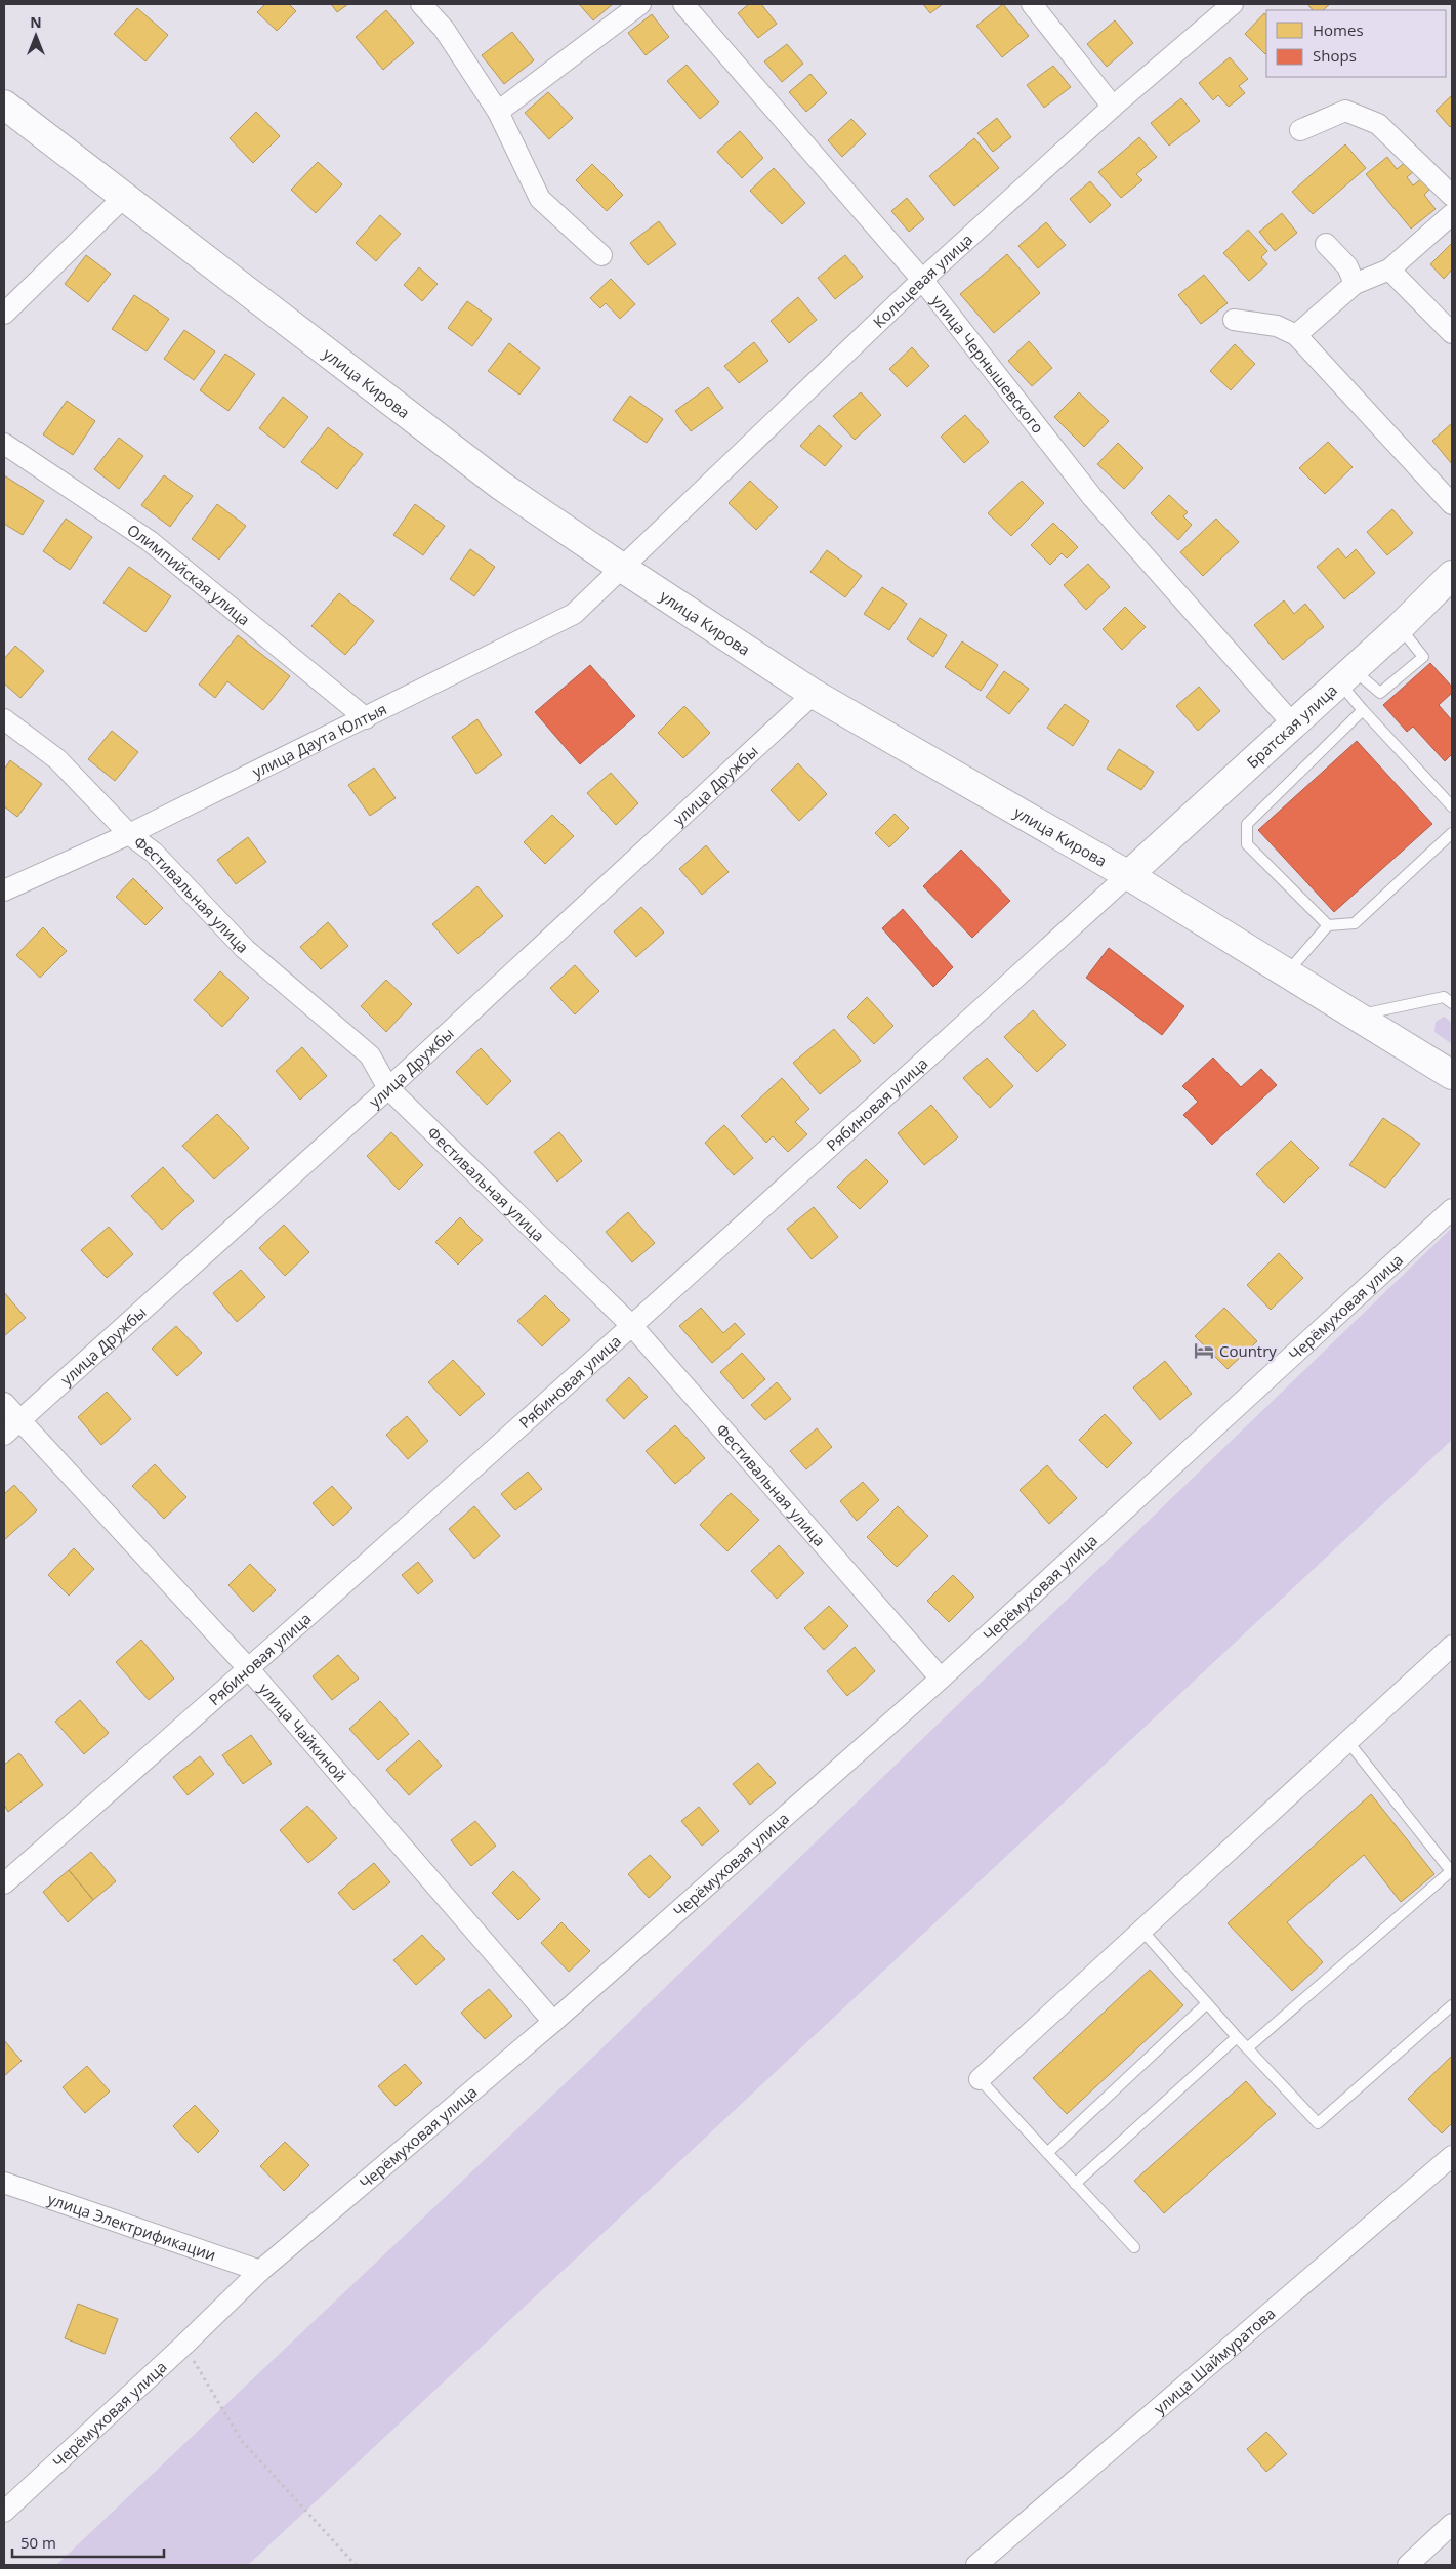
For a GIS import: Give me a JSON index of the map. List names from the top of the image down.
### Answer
{
  "streets": {
    "main road": ["улица Кирова", "Братская улица"],
    "street": [
      "Кольцевая улица",
      "улица Чернышевского",
      "Олимпийская улица",
      "улица Даута Юлтыя",
      "улица Дружбы",
      "Фестивальная улица",
      "Рябиновая улица",
      "Черёмуховая улица",
      "улица Чайкиной",
      "улица Электрификации",
      "улица Шаймуратова"
    ]
  },
  "crossings": [
    ["Кольцевая улица", "улица Чернышевского"],
    ["Кольцевая улица", "улица Кирова"],
    ["Кольцевая улица", "улица Даута Юлтыя"],
    ["улица Чернышевского", "Братская улица"],
    ["улица Кирова", "Братская улица"],
    ["улица Кирова", "улица Даута Юлтыя"],
    ["улица Кирова", "улица Дружбы"],
    ["улица Кирова", "Рябиновая улица"],
    ["Олимпийская улица", "улица Даута Юлтыя"],
    ["Братская улица", "Рябиновая улица"],
    ["улица Даута Юлтыя", "Фестивальная улица"],
    ["улица Дружбы", "Фестивальная улица"],
    ["улица Дружбы", "улица Чайкиной"],
    ["Фестивальная улица", "Рябиновая улица"],
    ["Фестивальная улица", "Черёмуховая улица"],
    ["Рябиновая улица", "улица Чайкиной"],
    ["Черёмуховая улица", "улица Чайкиной"],
    ["Черёмуховая улица", "улица Электрификации"]
  ],
  "places": {
    "hotel": ["Country"]
  },
  "legend": ["Homes", "Shops"],
  "scale_bar": "50 m",
  "north": "top"
}
